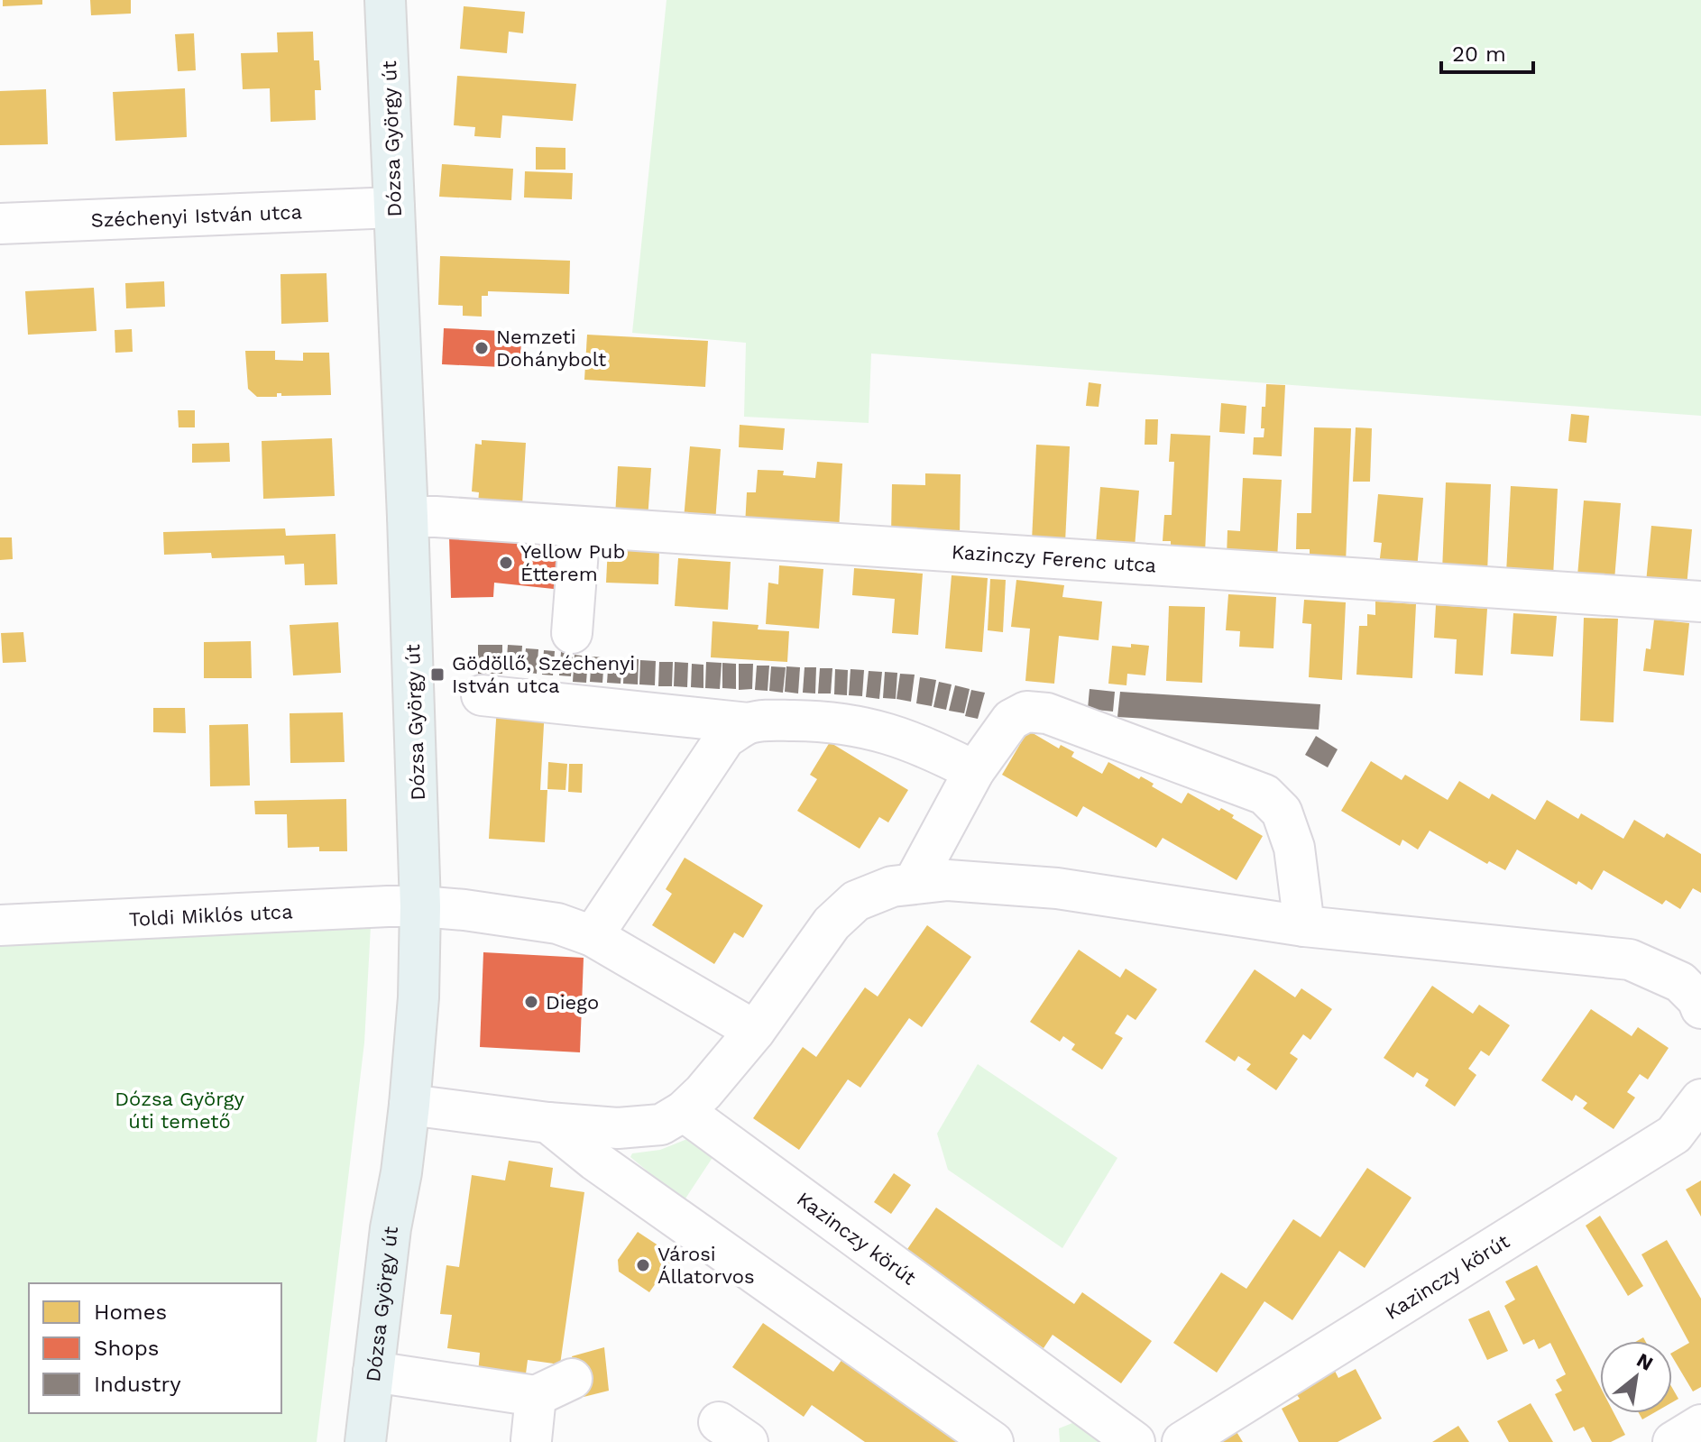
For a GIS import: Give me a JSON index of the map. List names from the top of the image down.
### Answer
{
  "streets": {
    "main road": ["Dózsa György út"],
    "street": [
      "Széchenyi István utca",
      "Kazinczy Ferenc utca",
      "Toldi Miklós utca",
      "Kazinczy körút"
    ]
  },
  "crossings": [
    ["Dózsa György út", "Széchenyi István utca"],
    ["Dózsa György út", "Kazinczy Ferenc utca"],
    ["Dózsa György út", "Toldi Miklós utca"]
  ],
  "parks": ["Dózsa György úti temető"],
  "places": {
    "other": [
      "Nemzeti Dohánybolt",
      "Yellow Pub Étterem",
      "Diego",
      "Városi Állatorvos"
    ],
    "transit": ["Gödöllő, Széchenyi István utca"]
  },
  "legend": ["Homes", "Shops", "Industry"],
  "scale_bar": "20 m",
  "north": "top right"
}
